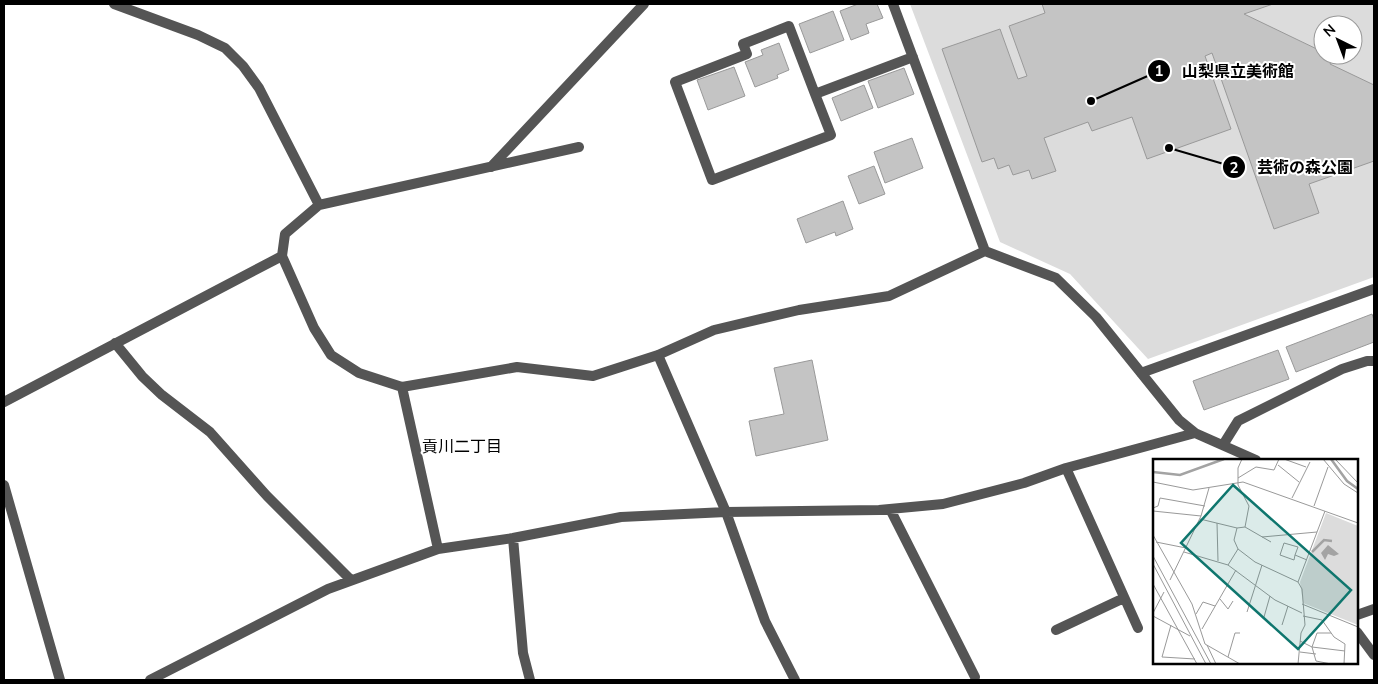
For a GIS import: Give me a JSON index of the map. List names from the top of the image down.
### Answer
{
  "districts": ["貢川二丁目"],
  "places": ["山梨県立美術館", "芸術の森公園"],
  "north": "top left"
}
